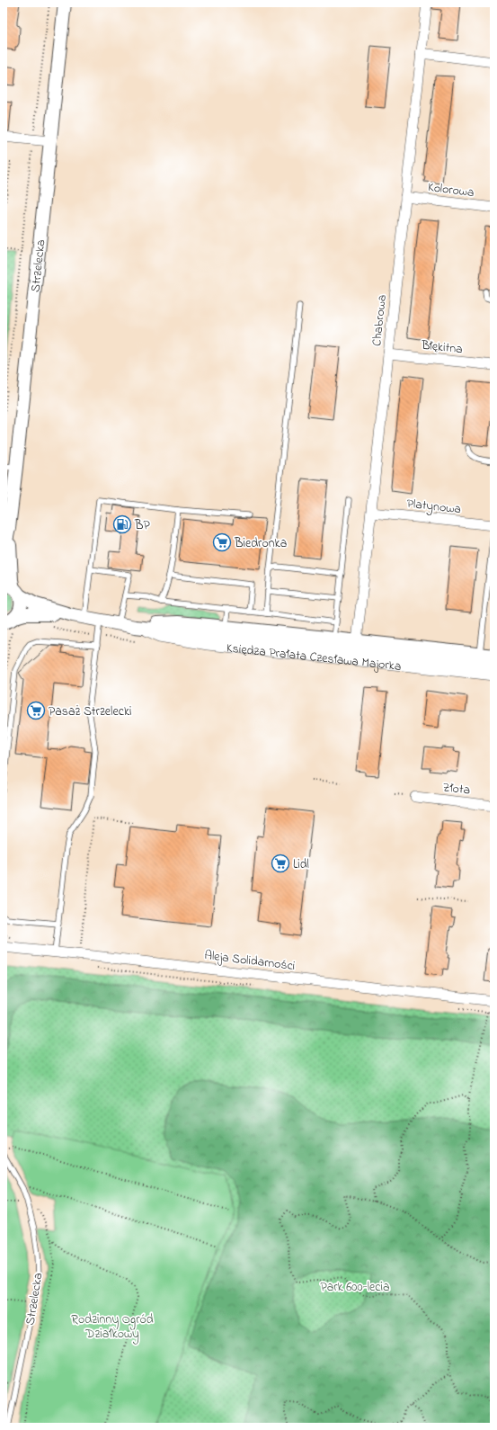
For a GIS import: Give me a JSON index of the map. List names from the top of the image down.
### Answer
{
  "streets": {
    "street": [
      "Kolorowa",
      "Strzelecka",
      "Chabrowa",
      "Błękitna",
      "Platynowa",
      "Księdza Prałata Czesława Majorka",
      "Złota",
      "Aleja Solidarności"
    ]
  },
  "crossings": [
    ["Kolorowa", "Chabrowa"],
    ["Strzelecka", "Księdza Prałata Czesława Majorka"],
    ["Chabrowa", "Błękitna"],
    ["Chabrowa", "Platynowa"],
    ["Chabrowa", "Księdza Prałata Czesława Majorka"]
  ],
  "parks": ["Park 600-lecia", "Rodzinny Ogród Działkowy"],
  "places": {
    "fuel station": ["BP"],
    "supermarket": ["Biedronka", "Pasaż Strzelecki", "Lidl"]
  }
}
